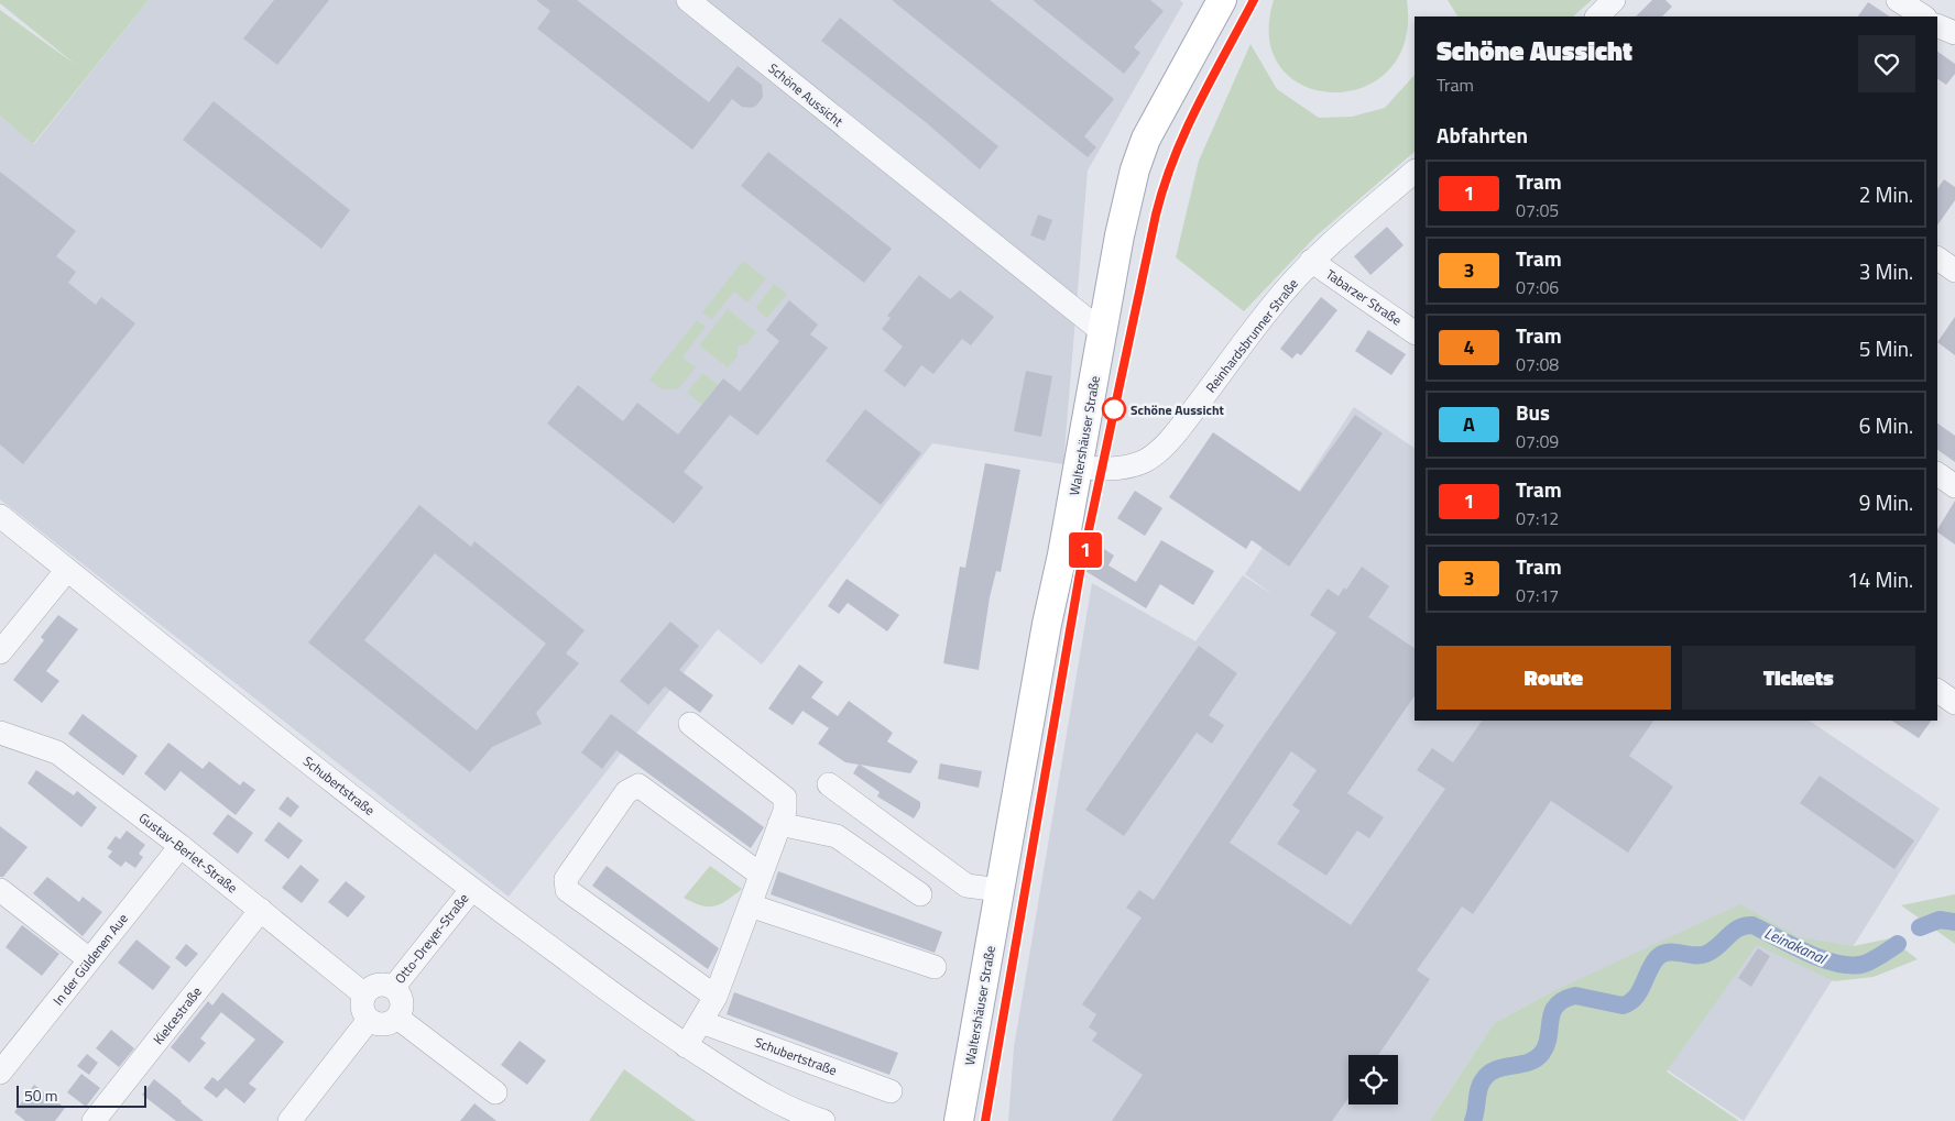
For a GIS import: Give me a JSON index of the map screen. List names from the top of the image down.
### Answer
{
  "streets": {
    "main road": ["Waltershäuser Straße"],
    "street": [
      "Schöne Aussicht",
      "Tabarzer Straße",
      "Reinhardsbrunner Straße",
      "Schubertstraße",
      "Gustav-Berlet-Straße",
      "Otto-Dreyer-Straße",
      "In der Güldenen Aue",
      "Kielcestraße"
    ]
  },
  "crossings": [
    ["Schöne Aussicht", "Waltershäuser Straße"],
    ["Tabarzer Straße", "Reinhardsbrunner Straße"],
    ["Reinhardsbrunner Straße", "Waltershäuser Straße"],
    ["Schubertstraße", "Otto-Dreyer-Straße"],
    ["Gustav-Berlet-Straße", "Otto-Dreyer-Straße"],
    ["Gustav-Berlet-Straße", "In der Güldenen Aue"],
    ["Gustav-Berlet-Straße", "Kielcestraße"]
  ],
  "water": ["Leinakanal"],
  "places": ["Schöne Aussicht"],
  "lines": ["tram line 1"],
  "scale_bar": "50 m",
  "page": {
    "on_map": "1",
    "heading": [
      ["Schöne Aussicht", "Tram"],
      "Abfahrten"
    ],
    "list": [
      {
        "mark": "1",
        "name": "Tram",
        "note": "07:05",
        "value": "2 Min."
      },
      {
        "mark": "3",
        "name": "Tram",
        "note": "07:06",
        "value": "3 Min."
      },
      {
        "mark": "4",
        "name": "Tram",
        "note": "07:08",
        "value": "5 Min."
      },
      {
        "mark": "A",
        "name": "Bus",
        "note": "07:09",
        "value": "6 Min."
      },
      {
        "mark": "1",
        "name": "Tram",
        "note": "07:12",
        "value": "9 Min."
      },
      {
        "mark": "3",
        "name": "Tram",
        "note": "07:17",
        "value": "14 Min."
      }
    ],
    "buttons": ["Route", "Tickets"],
    "scale": "50 m"
  }
}
